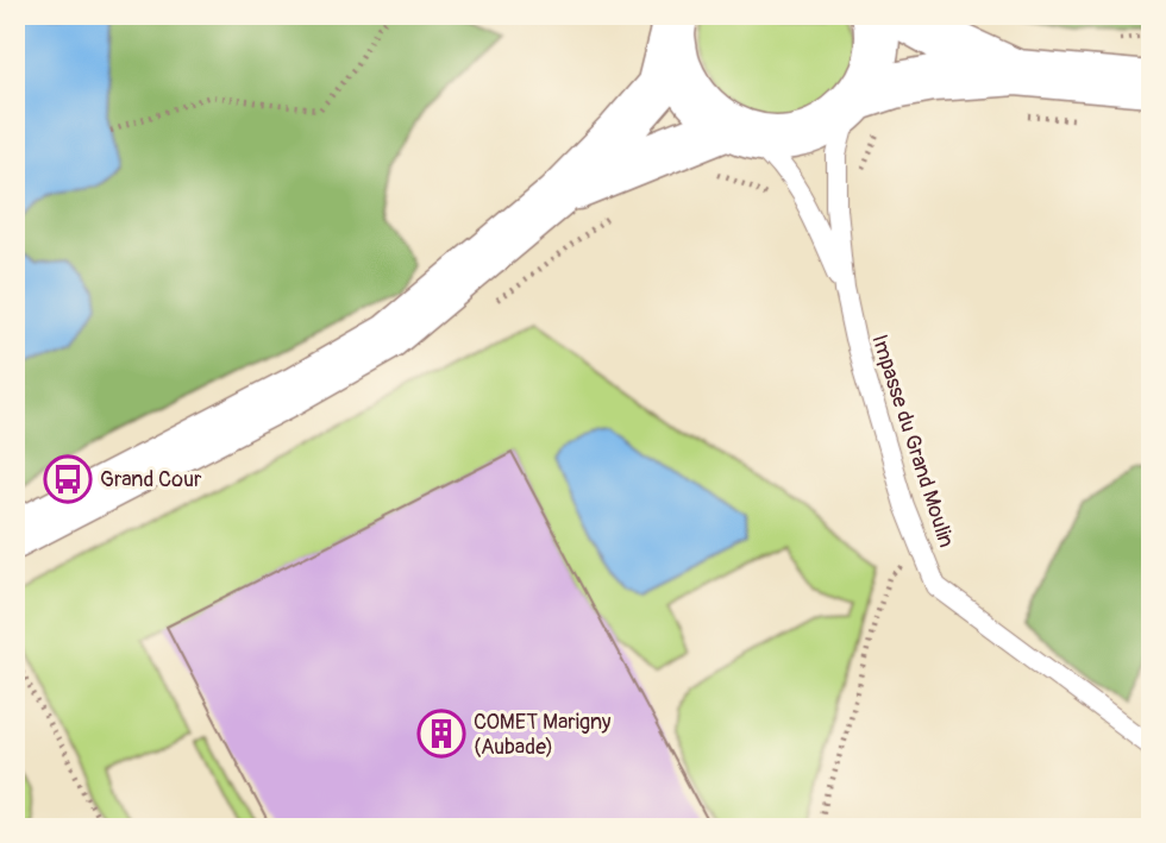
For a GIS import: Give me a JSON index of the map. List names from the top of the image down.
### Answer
{
  "streets": {
    "lane": ["Impasse du Grand Moulin"]
  },
  "places": {
    "bus stop": ["Grand Cour"],
    "building": ["COMET Marigny (Aubade)"]
  }
}
